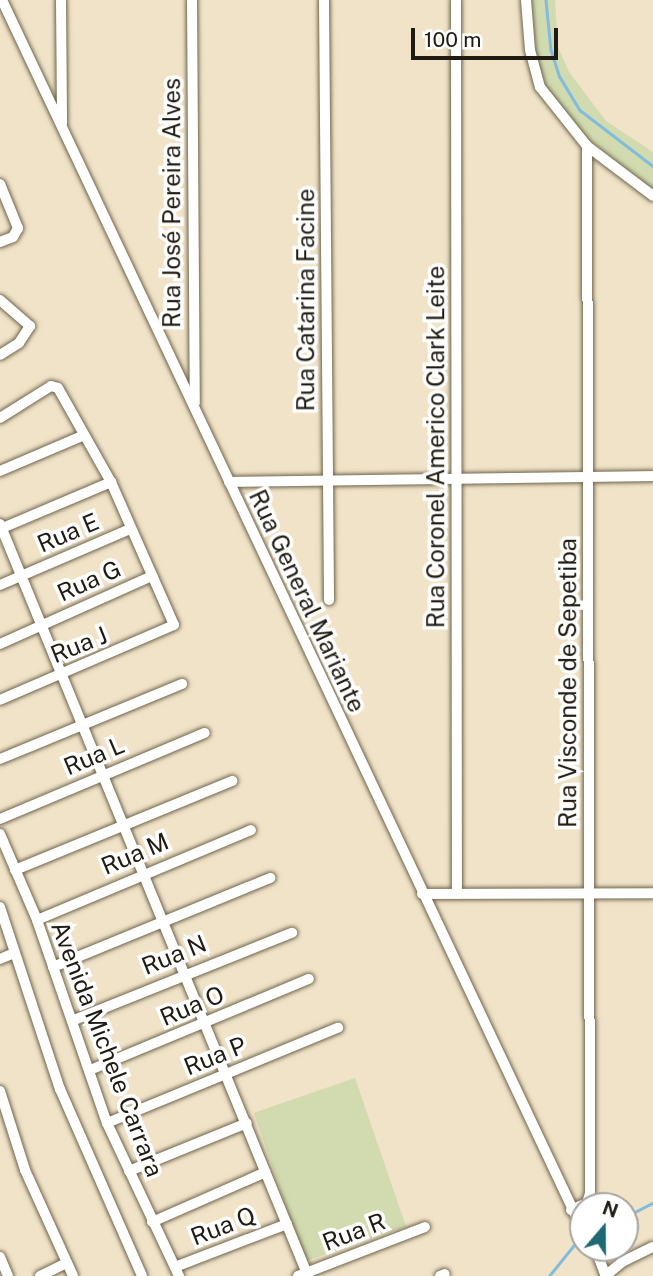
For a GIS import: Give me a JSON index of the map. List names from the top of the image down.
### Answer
{
  "streets": {
    "street": [
      "Rua José Pereira Alves",
      "Rua Catarina Facine",
      "Rua Coronel Americo Clark Leite",
      "Rua E",
      "Rua G",
      "Rua General Mariante",
      "Rua J",
      "Rua Visconde de Sepetiba",
      "Rua L",
      "Rua M",
      "Rua N",
      "Rua O",
      "Avenida Michele Carrara",
      "Rua P",
      "Rua Q",
      "Rua R"
    ]
  },
  "crossings": [
    ["Rua José Pereira Alves", "Rua General Mariante"],
    ["Rua G", "Rua J"],
    ["Rua M", "Avenida Michele Carrara"],
    ["Rua N", "Avenida Michele Carrara"],
    ["Rua O", "Avenida Michele Carrara"],
    ["Avenida Michele Carrara", "Rua P"],
    ["Avenida Michele Carrara", "Rua Q"]
  ],
  "scale_bar": "100 m",
  "north": "top"
}
